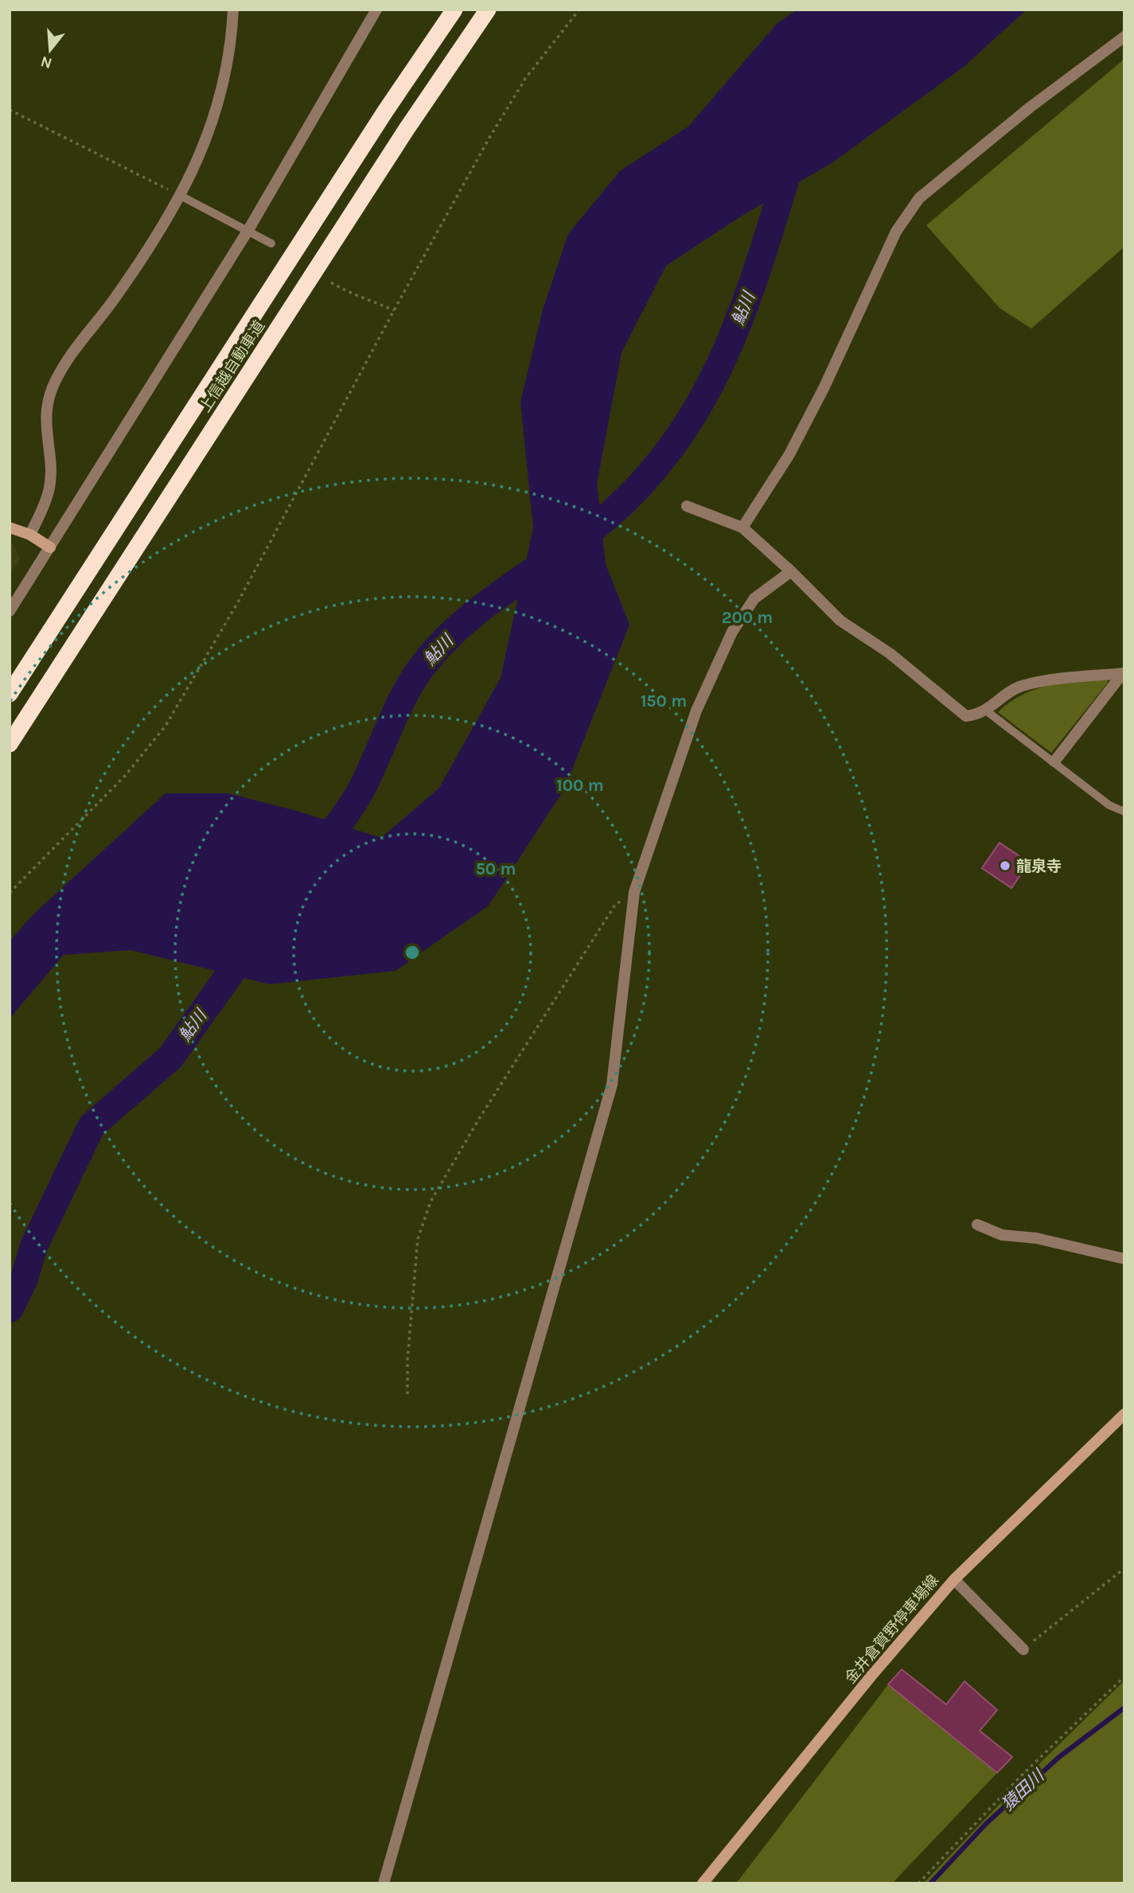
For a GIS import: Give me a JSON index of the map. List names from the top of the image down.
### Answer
{
  "streets": {
    "highway": ["上信越自動車道"],
    "main road": ["金井倉賀野停車場線"]
  },
  "water": ["鮎川", "猿田川"],
  "places": ["龍泉寺"],
  "north": "bottom",
  "rings": [
    "200 m",
    "150 m",
    "100 m",
    "50 m"
  ]
}
